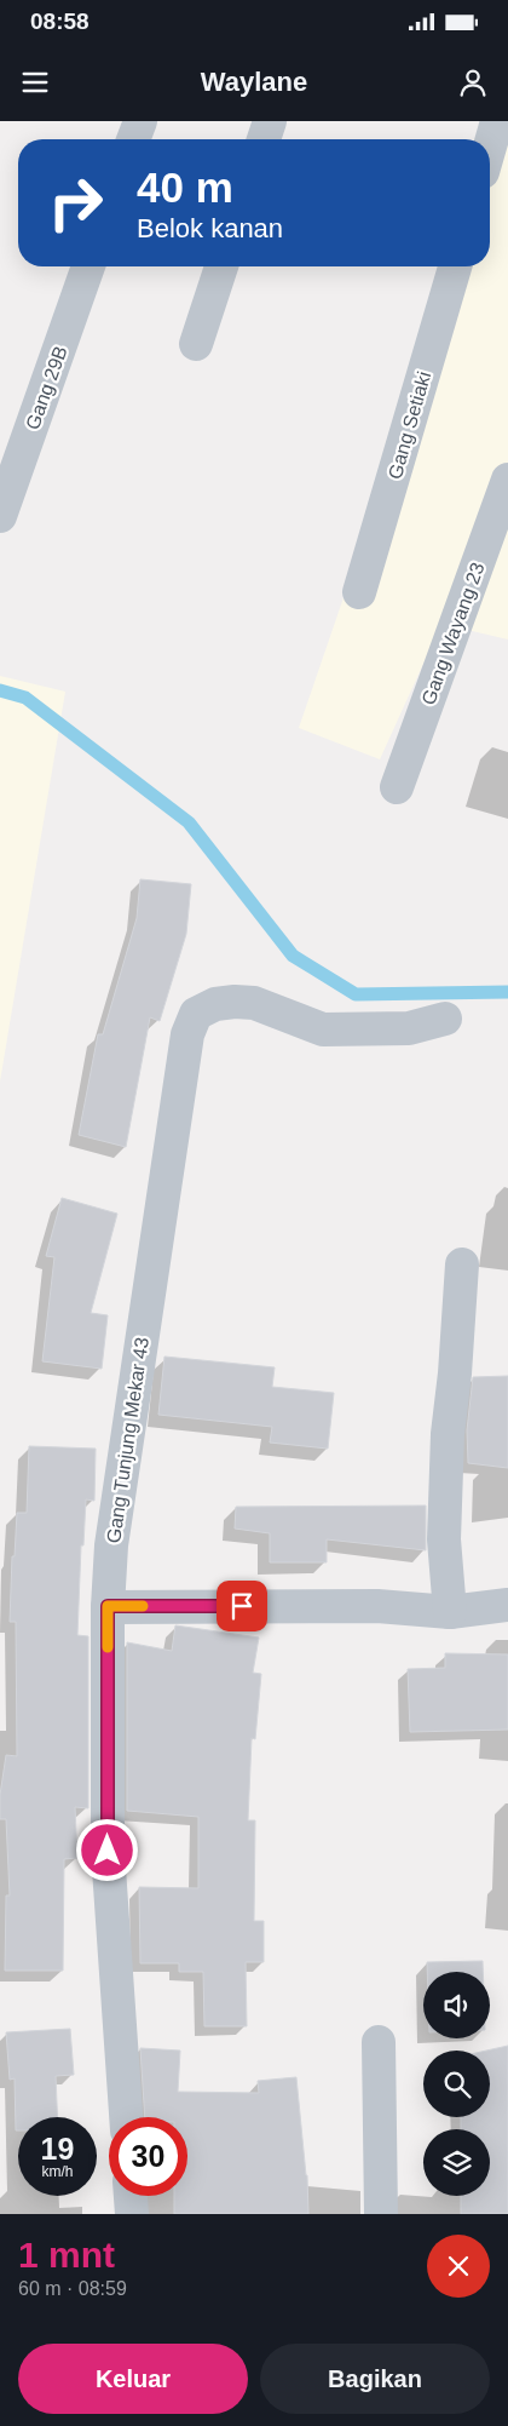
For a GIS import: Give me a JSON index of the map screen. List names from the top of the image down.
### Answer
{
  "streets": {
    "street": [
      "Gang 29B",
      "Gang Setiaki",
      "Gang Wayang 23",
      "Gang Tunjung Mekar 43"
    ]
  },
  "page": {
    "status": "08:58",
    "header": "Waylane",
    "turn": ["40 m", "Belok kanan"],
    "speed": "19 km/h",
    "limit": "30",
    "heading": ["1 mnt", "60 m · 08:59"],
    "buttons": ["Keluar", "Bagikan"]
  }
}
